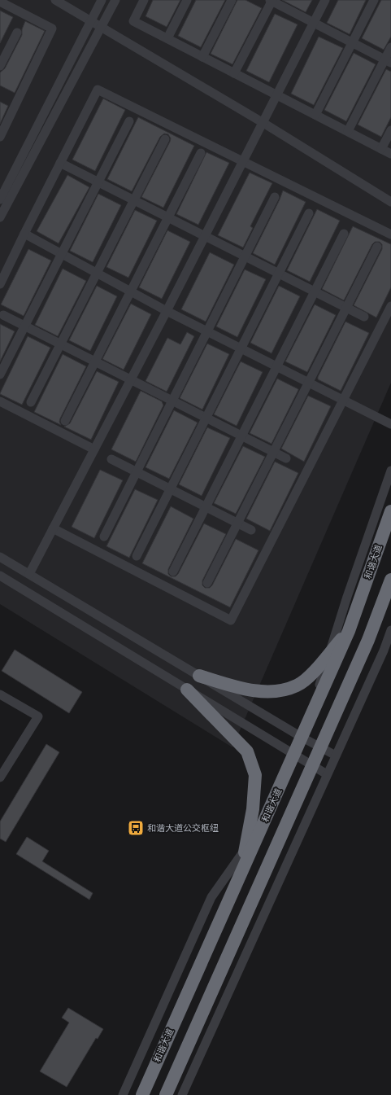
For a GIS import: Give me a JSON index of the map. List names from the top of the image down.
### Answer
{
  "streets": {
    "highway": ["和谐大道"]
  },
  "places": {
    "bus stop": ["和谐大道公交枢纽"]
  }
}
